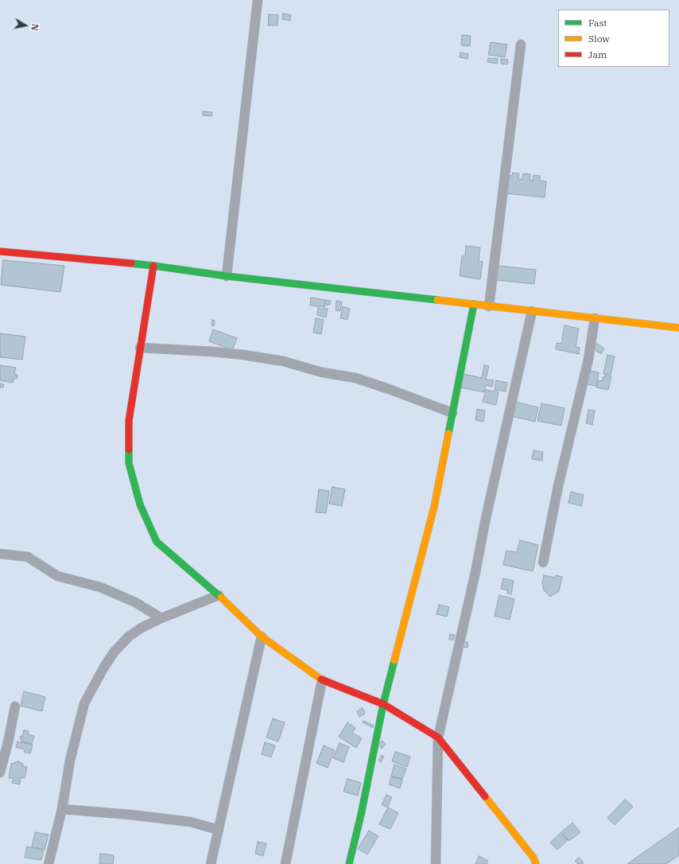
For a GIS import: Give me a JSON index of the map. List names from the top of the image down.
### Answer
{
  "legend": ["Fast", "Slow", "Jam"],
  "north": "right"
}
